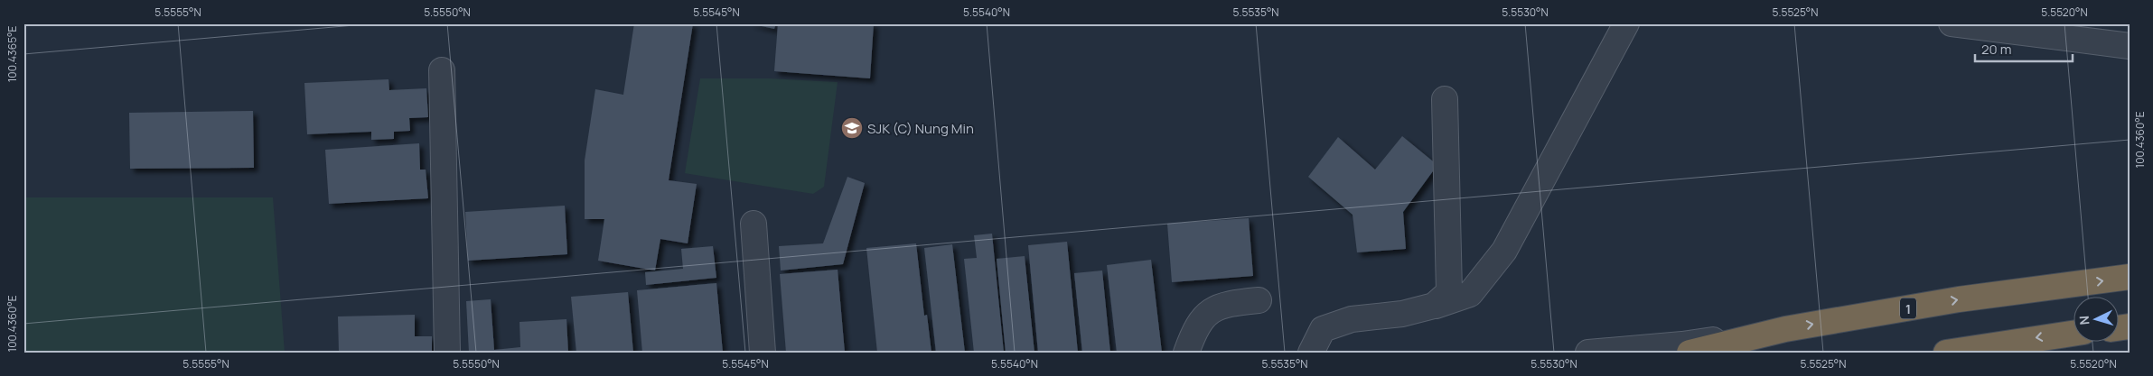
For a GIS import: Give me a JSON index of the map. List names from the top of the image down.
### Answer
{
  "streets": {
    "highway": ["1"]
  },
  "places": {
    "school or university": ["SJK (C) Nung Min"]
  },
  "scale_bar": "20 m",
  "north": "left",
  "coordinates": [
    "5.5555°N",
    "5.5550°N",
    "5.5545°N",
    "5.5540°N",
    "5.5535°N",
    "5.5530°N",
    "5.5525°N",
    "5.5520°N",
    "100.4365°E",
    "100.4360°E"
  ]
}
